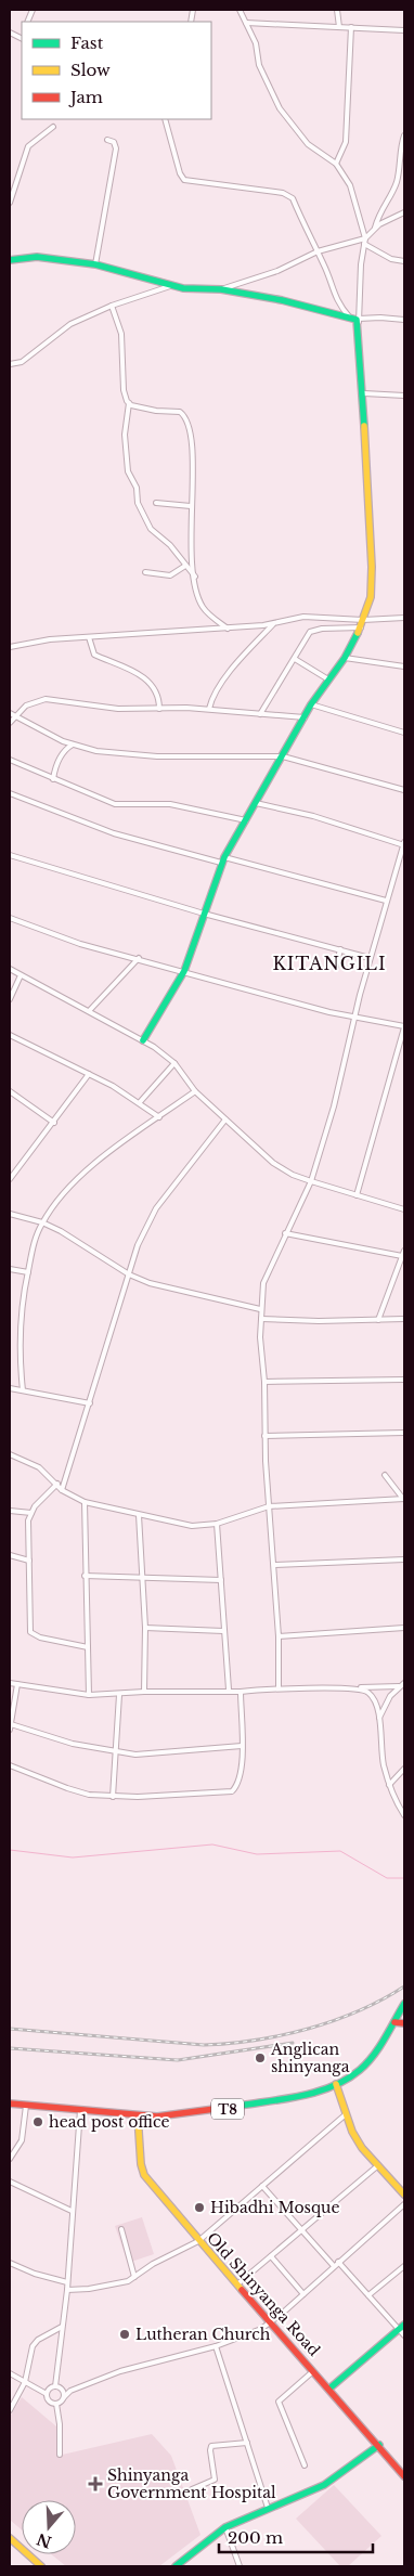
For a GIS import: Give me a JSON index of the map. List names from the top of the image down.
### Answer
{
  "streets": {
    "main road": ["T8", "Old Shinyanga Road"]
  },
  "crossings": [
    ["T8", "Old Shinyanga Road"]
  ],
  "districts": ["KITANGILI"],
  "places": {
    "other": [
      "Anglican shinyanga",
      "head post office",
      "Hibadhi Mosque",
      "Lutheran Church"
    ],
    "health": ["Shinyanga Government Hospital"]
  },
  "legend": ["Fast", "Slow", "Jam"],
  "scale_bar": "200 m",
  "north": "bottom"
}
